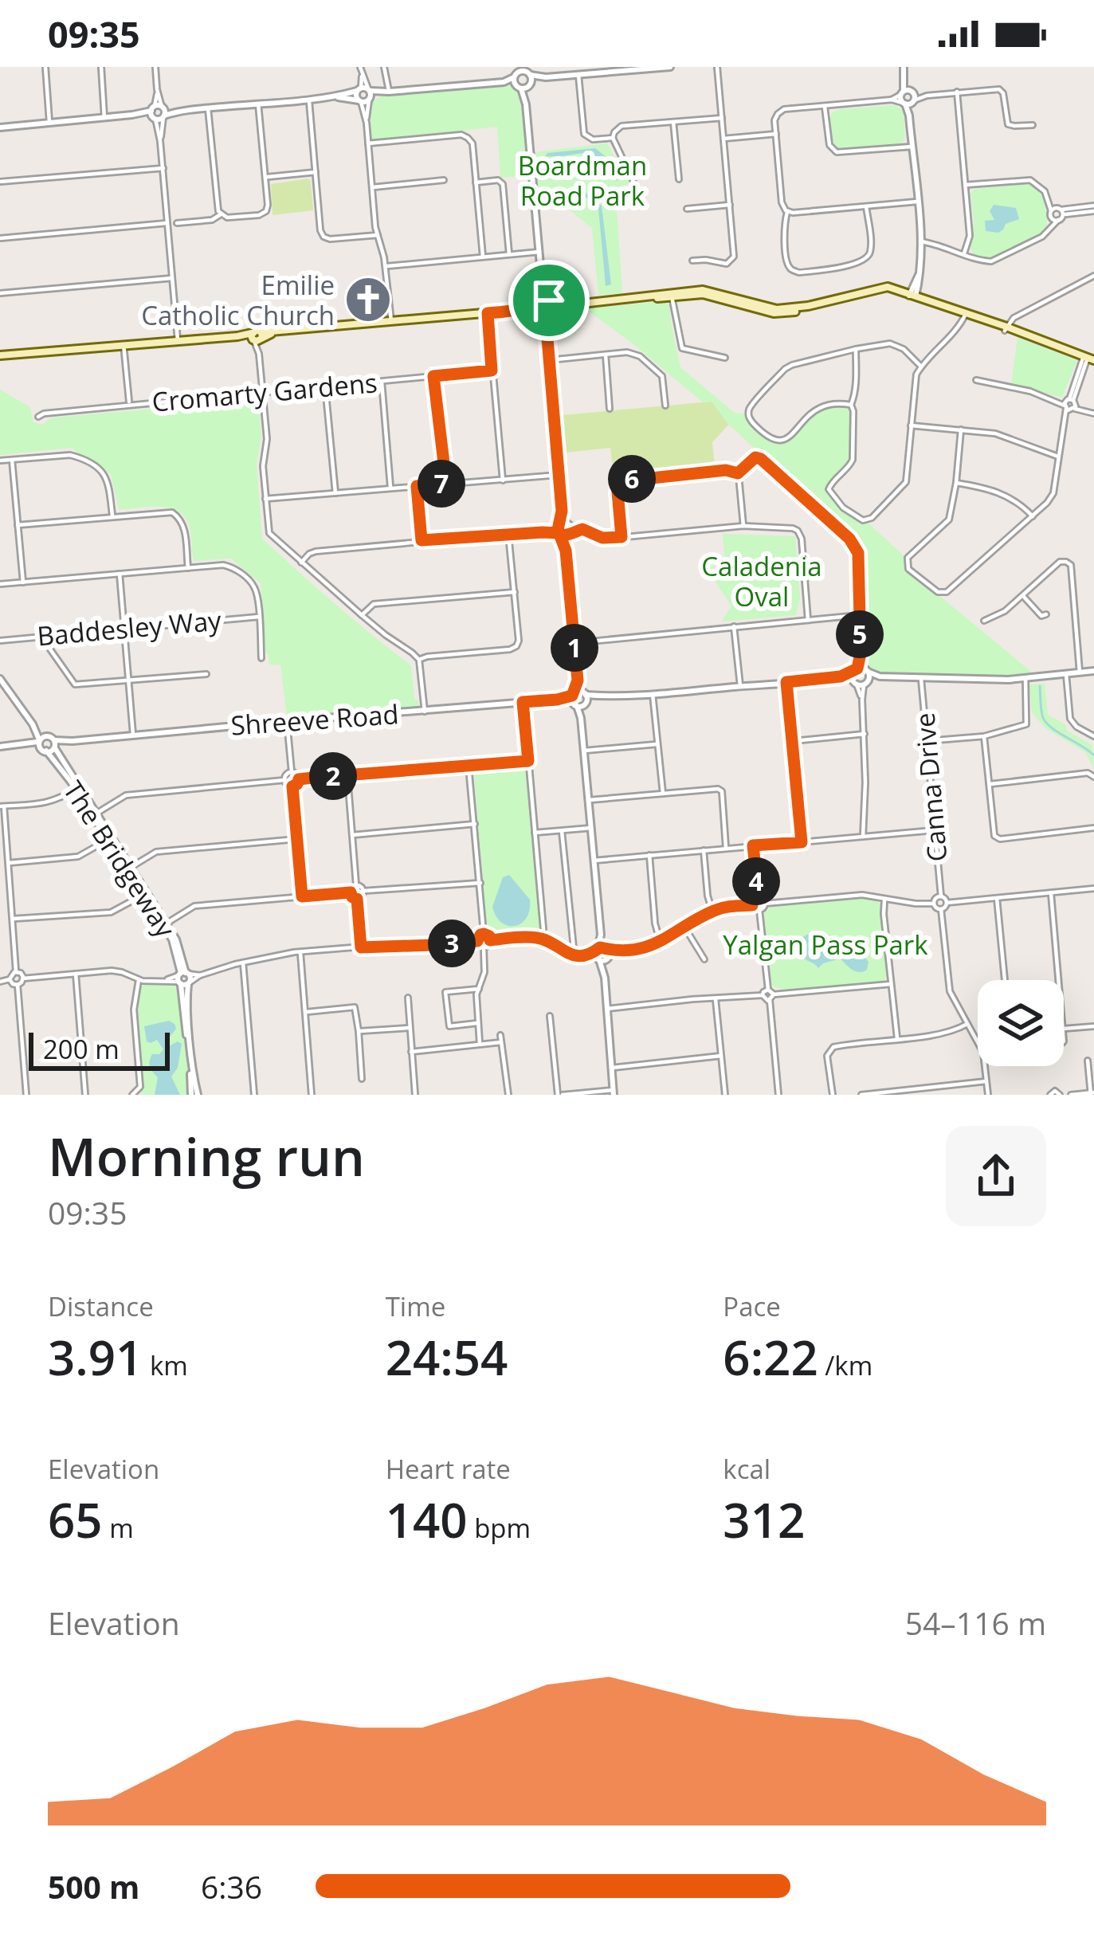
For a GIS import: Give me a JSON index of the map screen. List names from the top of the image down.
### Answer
{
  "streets": {
    "street": [
      "Cromarty Gardens",
      "Baddesley Way",
      "Shreeve Road",
      "Canna Drive",
      "The Bridgeway"
    ]
  },
  "crossings": [
    ["Shreeve Road", "The Bridgeway"]
  ],
  "parks": ["Boardman Road Park", "Caladenia Oval", "Yalgan Pass Park"],
  "places": {
    "church": ["Emilie Catholic Church"]
  },
  "scale_bar": "200 m",
  "page": {
    "status": "09:35",
    "pins": [
      "6",
      "7",
      "5",
      "1",
      "2",
      "4",
      "3"
    ],
    "scale": "200 m",
    "heading": ["Morning run", "09:35"],
    "stats": [
      ["Distance", "3.91 km"],
      ["Time", "24:54"],
      ["Pace", "6:22 /km"],
      ["Elevation", "65 m"],
      ["Heart rate", "140 bpm"],
      ["kcal", "312"]
    ],
    "chart": ["Elevation", "54–116 m"],
    "list": [
      {
        "name": "500 m",
        "note": "6:36"
      }
    ]
  }
}
